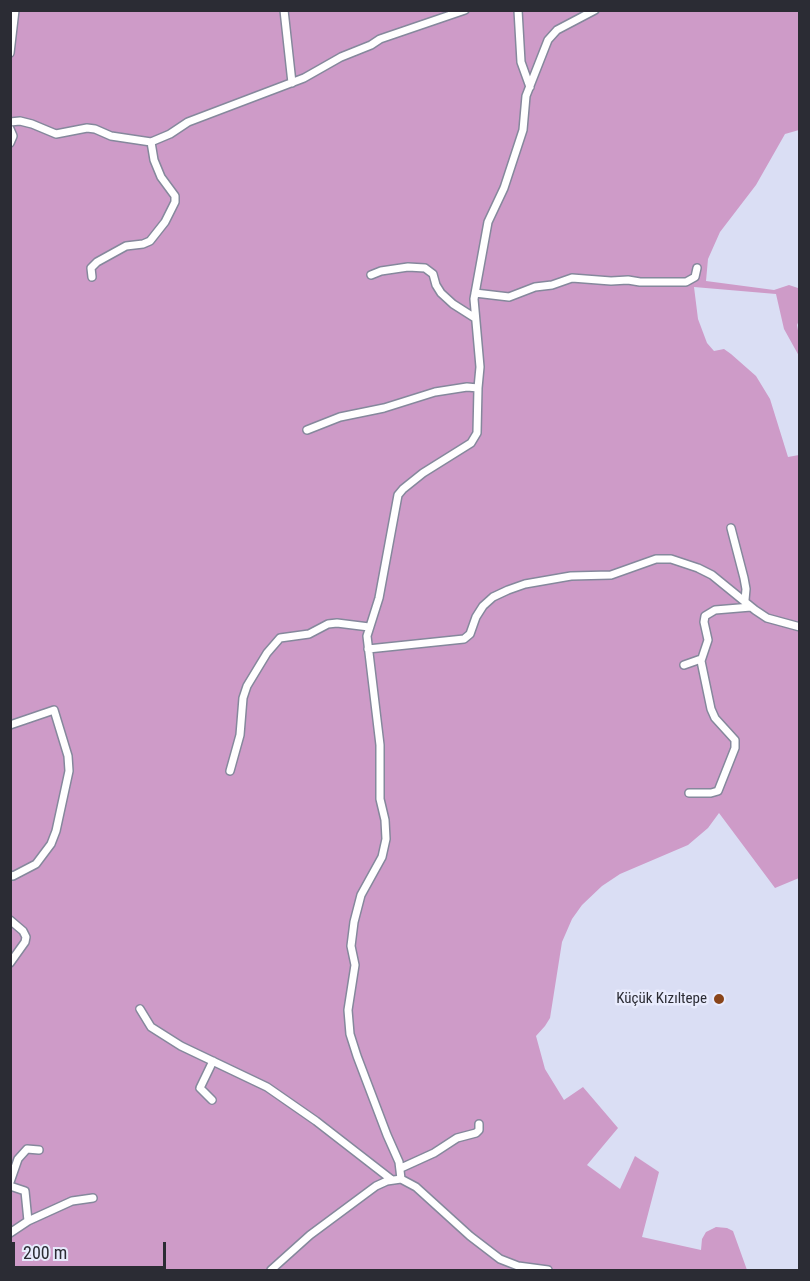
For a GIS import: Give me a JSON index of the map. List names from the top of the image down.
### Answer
{
  "places": ["Küçük Kızıltepe"],
  "scale_bar": "200 m"
}
